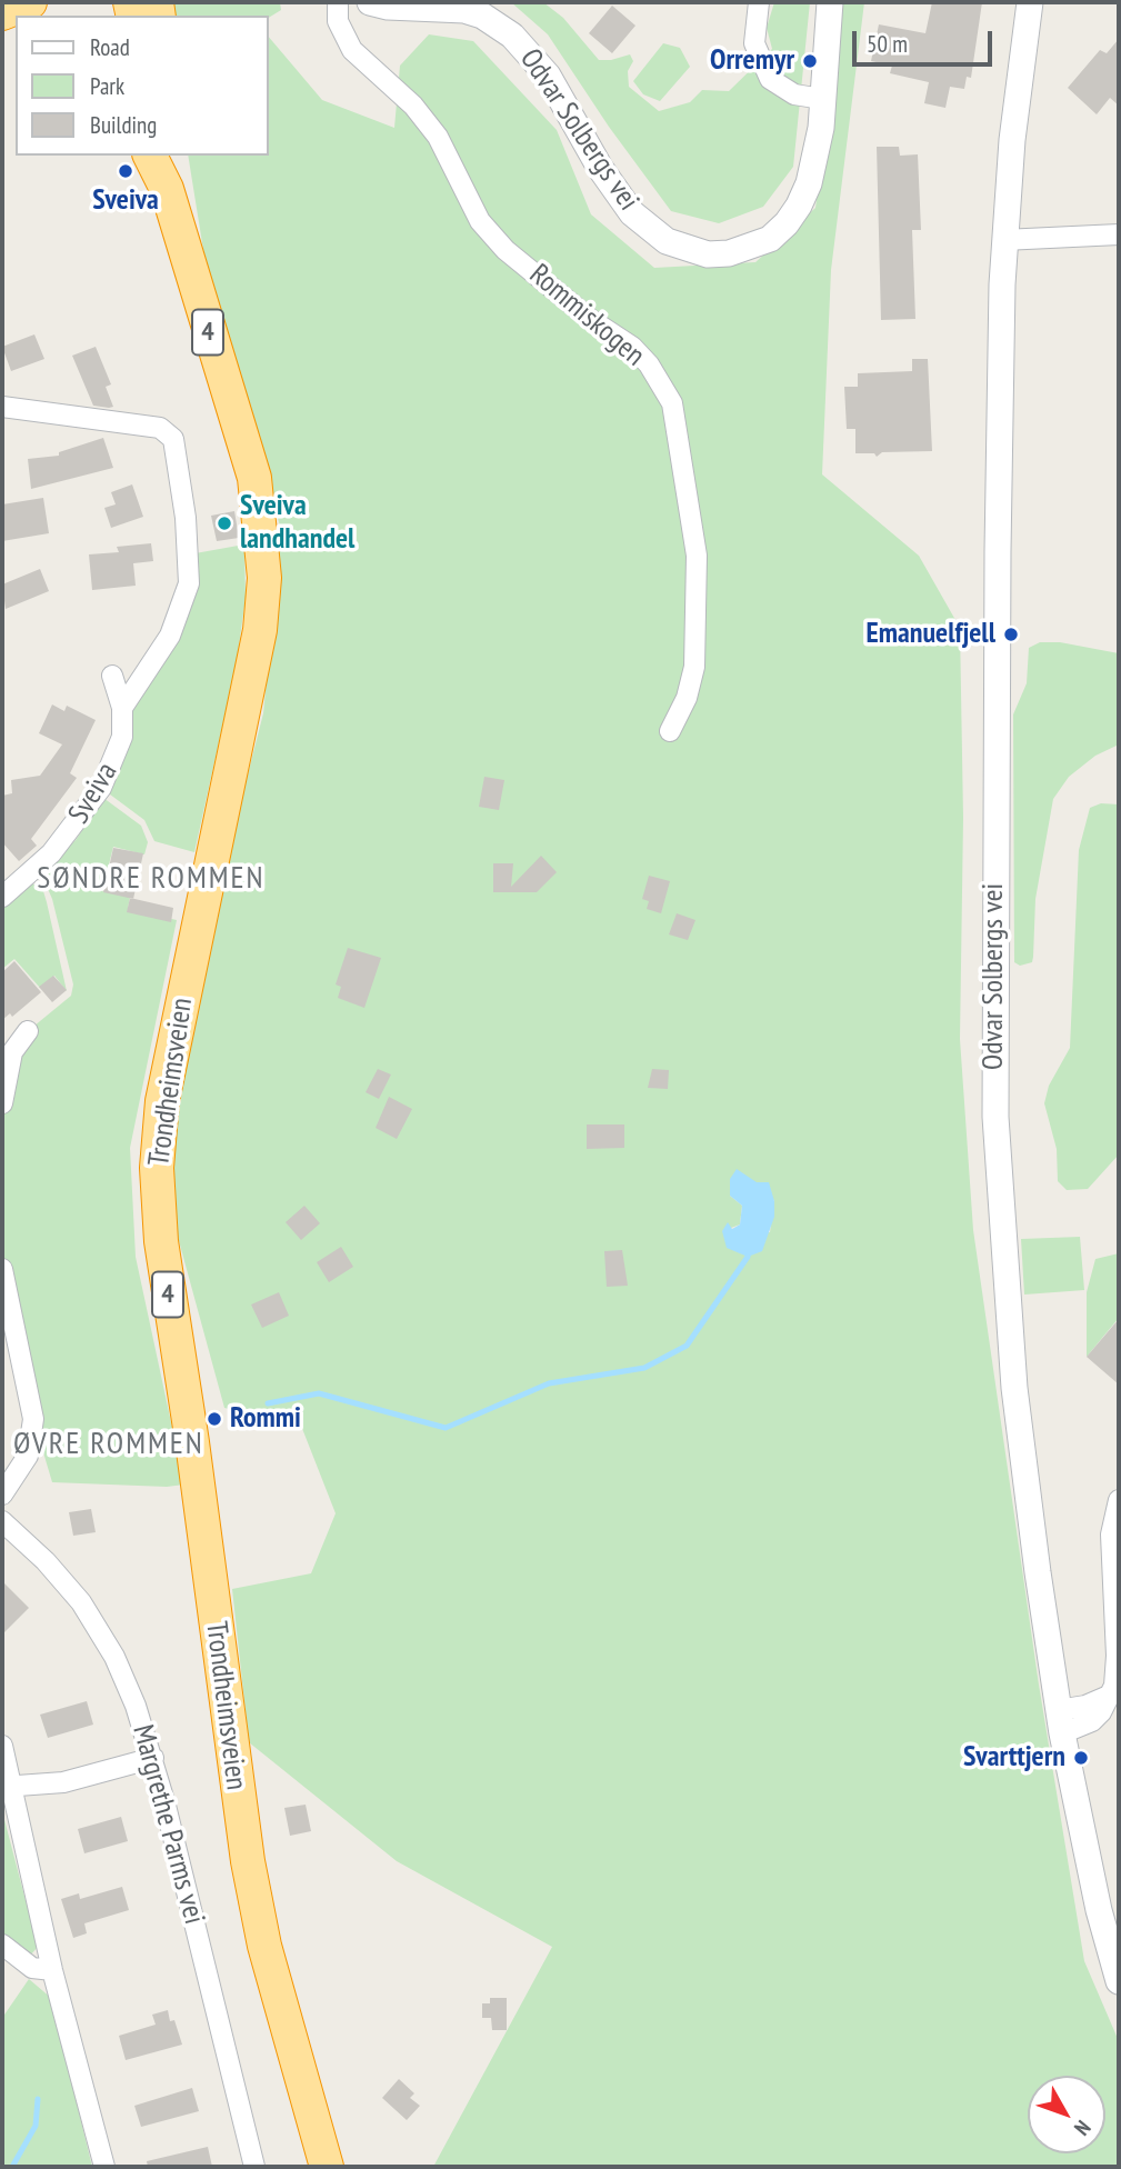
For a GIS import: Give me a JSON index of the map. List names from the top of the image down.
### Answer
{
  "streets": {
    "highway": ["4", "Trondheimsveien"],
    "street": [
      "Odvar Solbergs vei",
      "Rommiskogen",
      "Sveiva",
      "Margrethe Parms vei"
    ]
  },
  "districts": ["SØNDRE ROMMEN", "ØVRE ROMMEN"],
  "places": [
    "Orremyr",
    "Sveiva",
    "Sveiva landhandel",
    "Emanuelfjell",
    "Rommi",
    "Svarttjern"
  ],
  "legend": ["Road", "Park", "Building"],
  "scale_bar": "50 m",
  "north": "bottom right"
}
